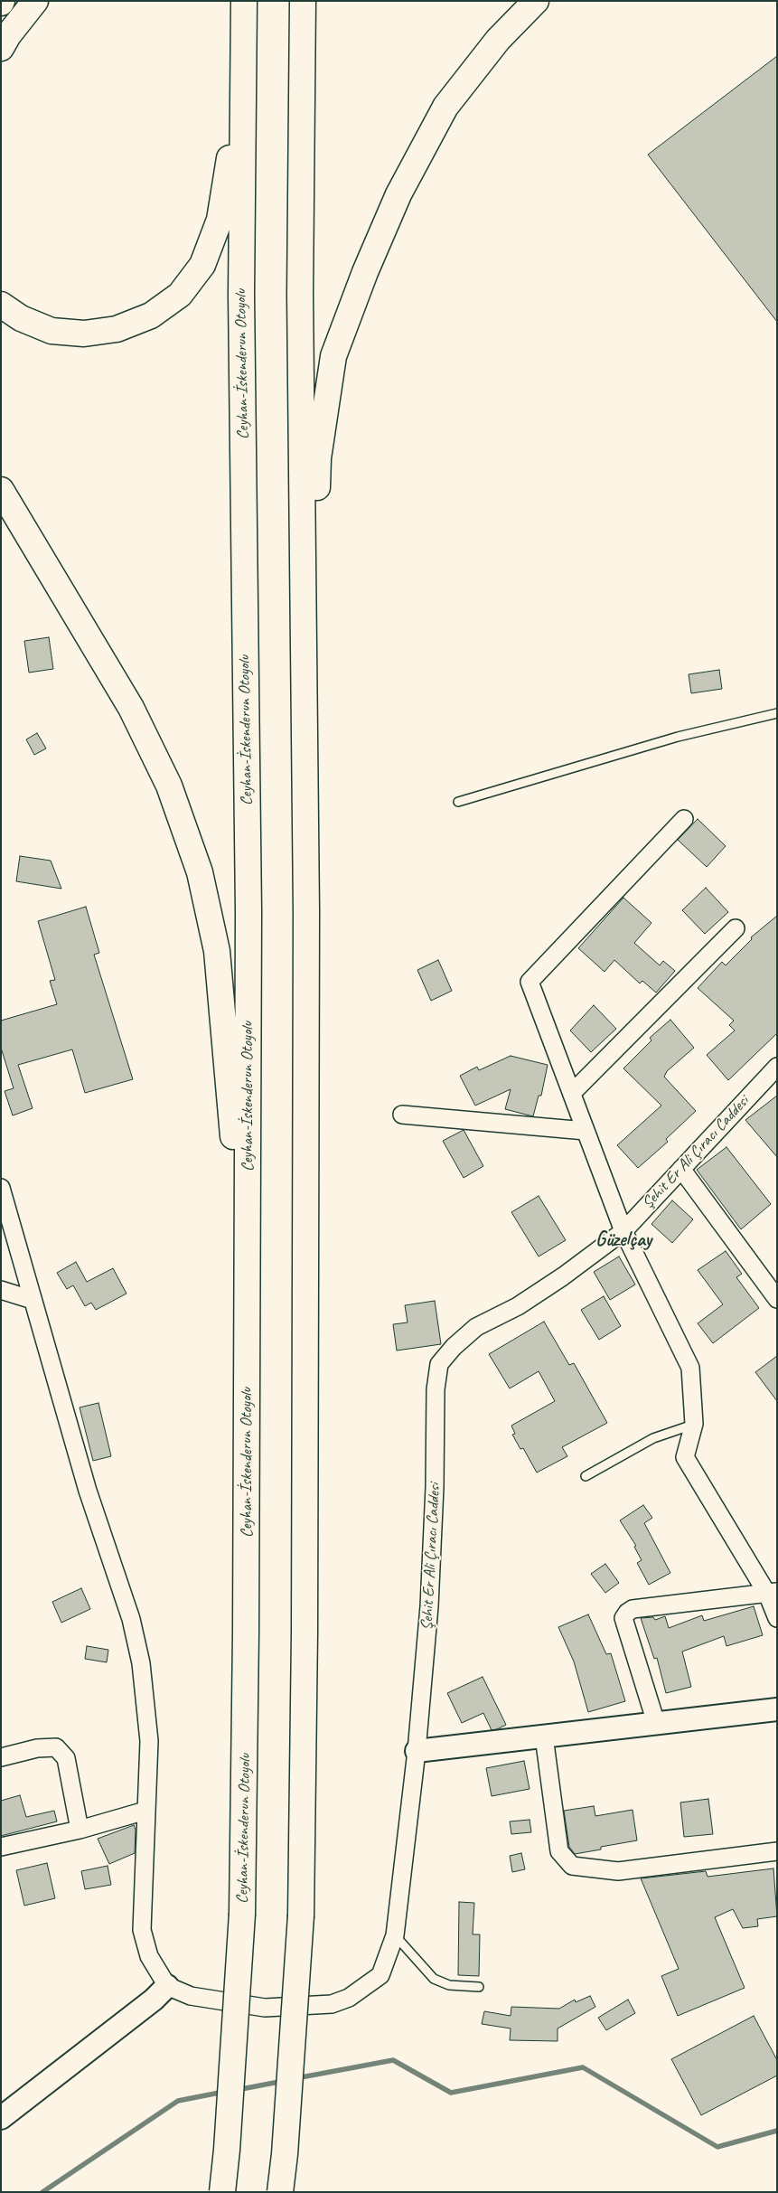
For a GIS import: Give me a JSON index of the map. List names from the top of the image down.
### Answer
{
  "streets": {
    "highway": ["Ceyhan-İskenderun Otoyolu"],
    "street": ["Şehit Er Ali Çıracı Caddesi"]
  },
  "districts": ["Güzelçay"]
}
